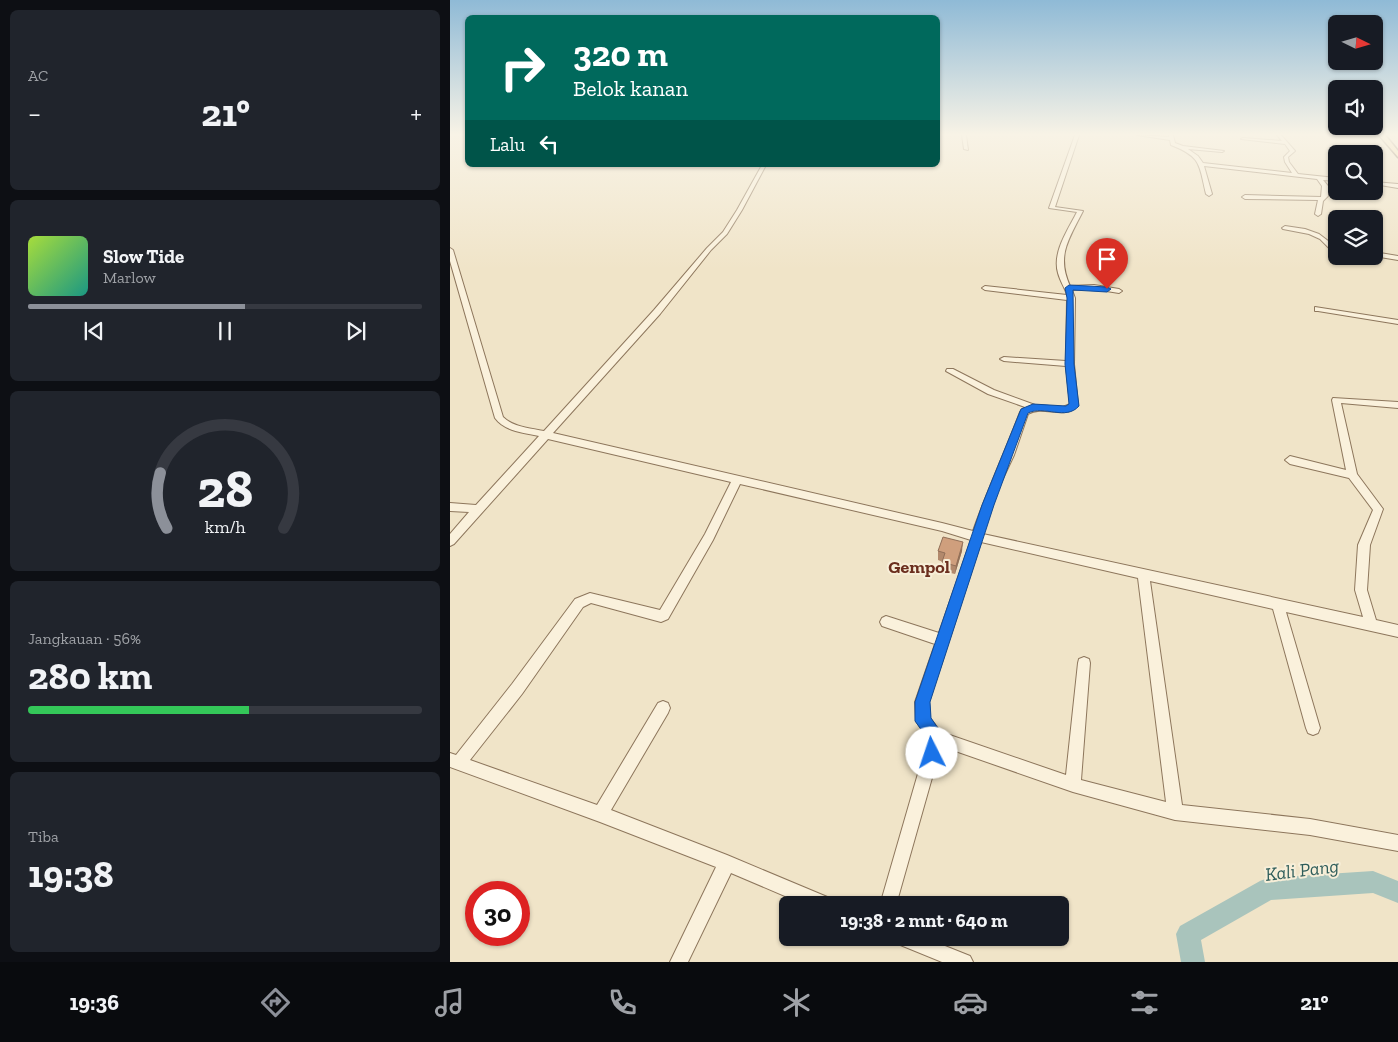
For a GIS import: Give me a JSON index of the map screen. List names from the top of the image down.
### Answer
{
  "districts": ["Gempol"],
  "water": ["Kali Pang"],
  "north": "right",
  "page": {
    "tile": [
      "AC",
      ["Jangkauan · 56%", "280 km"],
      ["Tiba", "19:38"]
    ],
    "turn": ["320 m", "Belok kanan"],
    "heat": ["−", "21°", "+"],
    "then": "Lalu",
    "song": ["Slow Tide", "Marlow"],
    "limit": "30",
    "trip": "19:38 · 2 mnt · 640 m",
    "tabs": ["19:36", "21°"],
    "gauge": ["28", "km/h"]
  }
}
